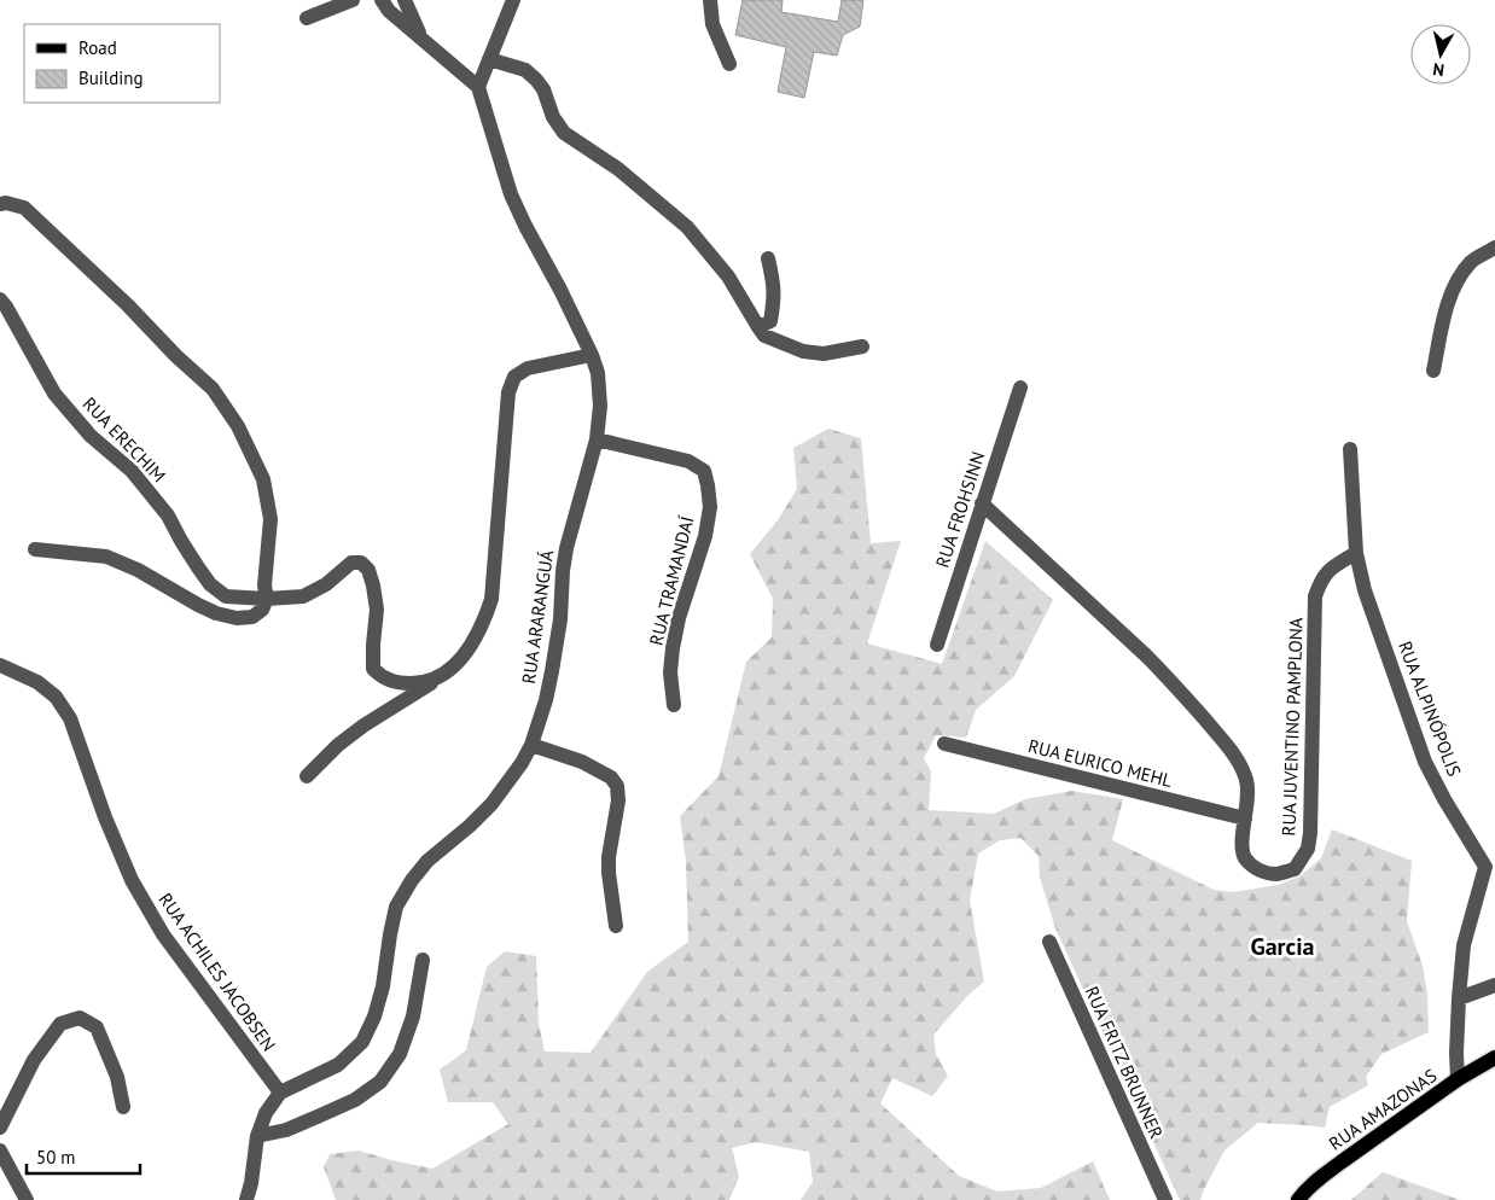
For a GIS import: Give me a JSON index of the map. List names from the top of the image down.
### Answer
{
  "streets": {
    "main road": ["RUA AMAZONAS"],
    "street": [
      "RUA ERECHIM",
      "RUA FROHSINN",
      "RUA TRAMANDAÍ",
      "RUA ARARANGUÁ",
      "RUA ALPINÓPOLIS",
      "RUA JUVENTINO PAMPLONA",
      "RUA EURICO MEHL",
      "RUA ACHILES JACOBSEN",
      "RUA FRITZ BRUNNER"
    ]
  },
  "crossings": [
    ["RUA FROHSINN", "RUA JUVENTINO PAMPLONA"],
    ["RUA TRAMANDAÍ", "RUA ARARANGUÁ"],
    ["RUA ARARANGUÁ", "RUA ACHILES JACOBSEN"],
    ["RUA ALPINÓPOLIS", "RUA JUVENTINO PAMPLONA"],
    ["RUA ALPINÓPOLIS", "RUA AMAZONAS"],
    ["RUA JUVENTINO PAMPLONA", "RUA EURICO MEHL"]
  ],
  "districts": ["Garcia"],
  "legend": ["Road", "Building"],
  "scale_bar": "50 m",
  "north": "bottom"
}
